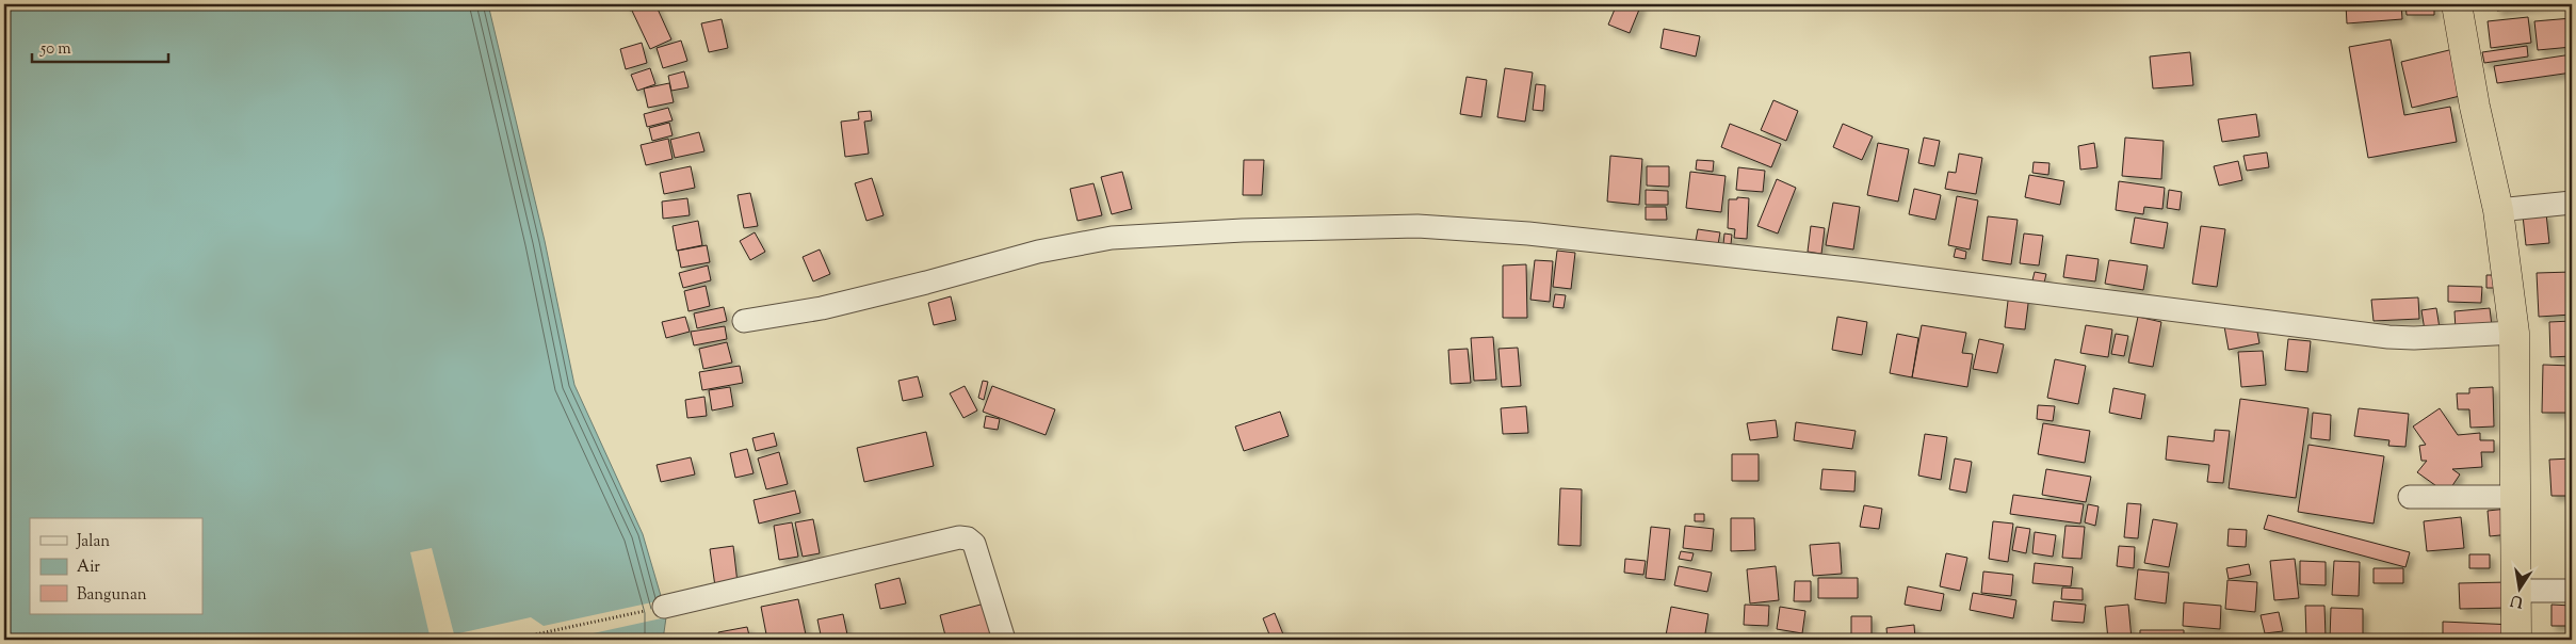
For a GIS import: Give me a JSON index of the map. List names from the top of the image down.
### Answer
{
  "legend": ["Jalan", "Air", "Bangunan"],
  "scale_bar": "50 m",
  "north": "bottom"
}
